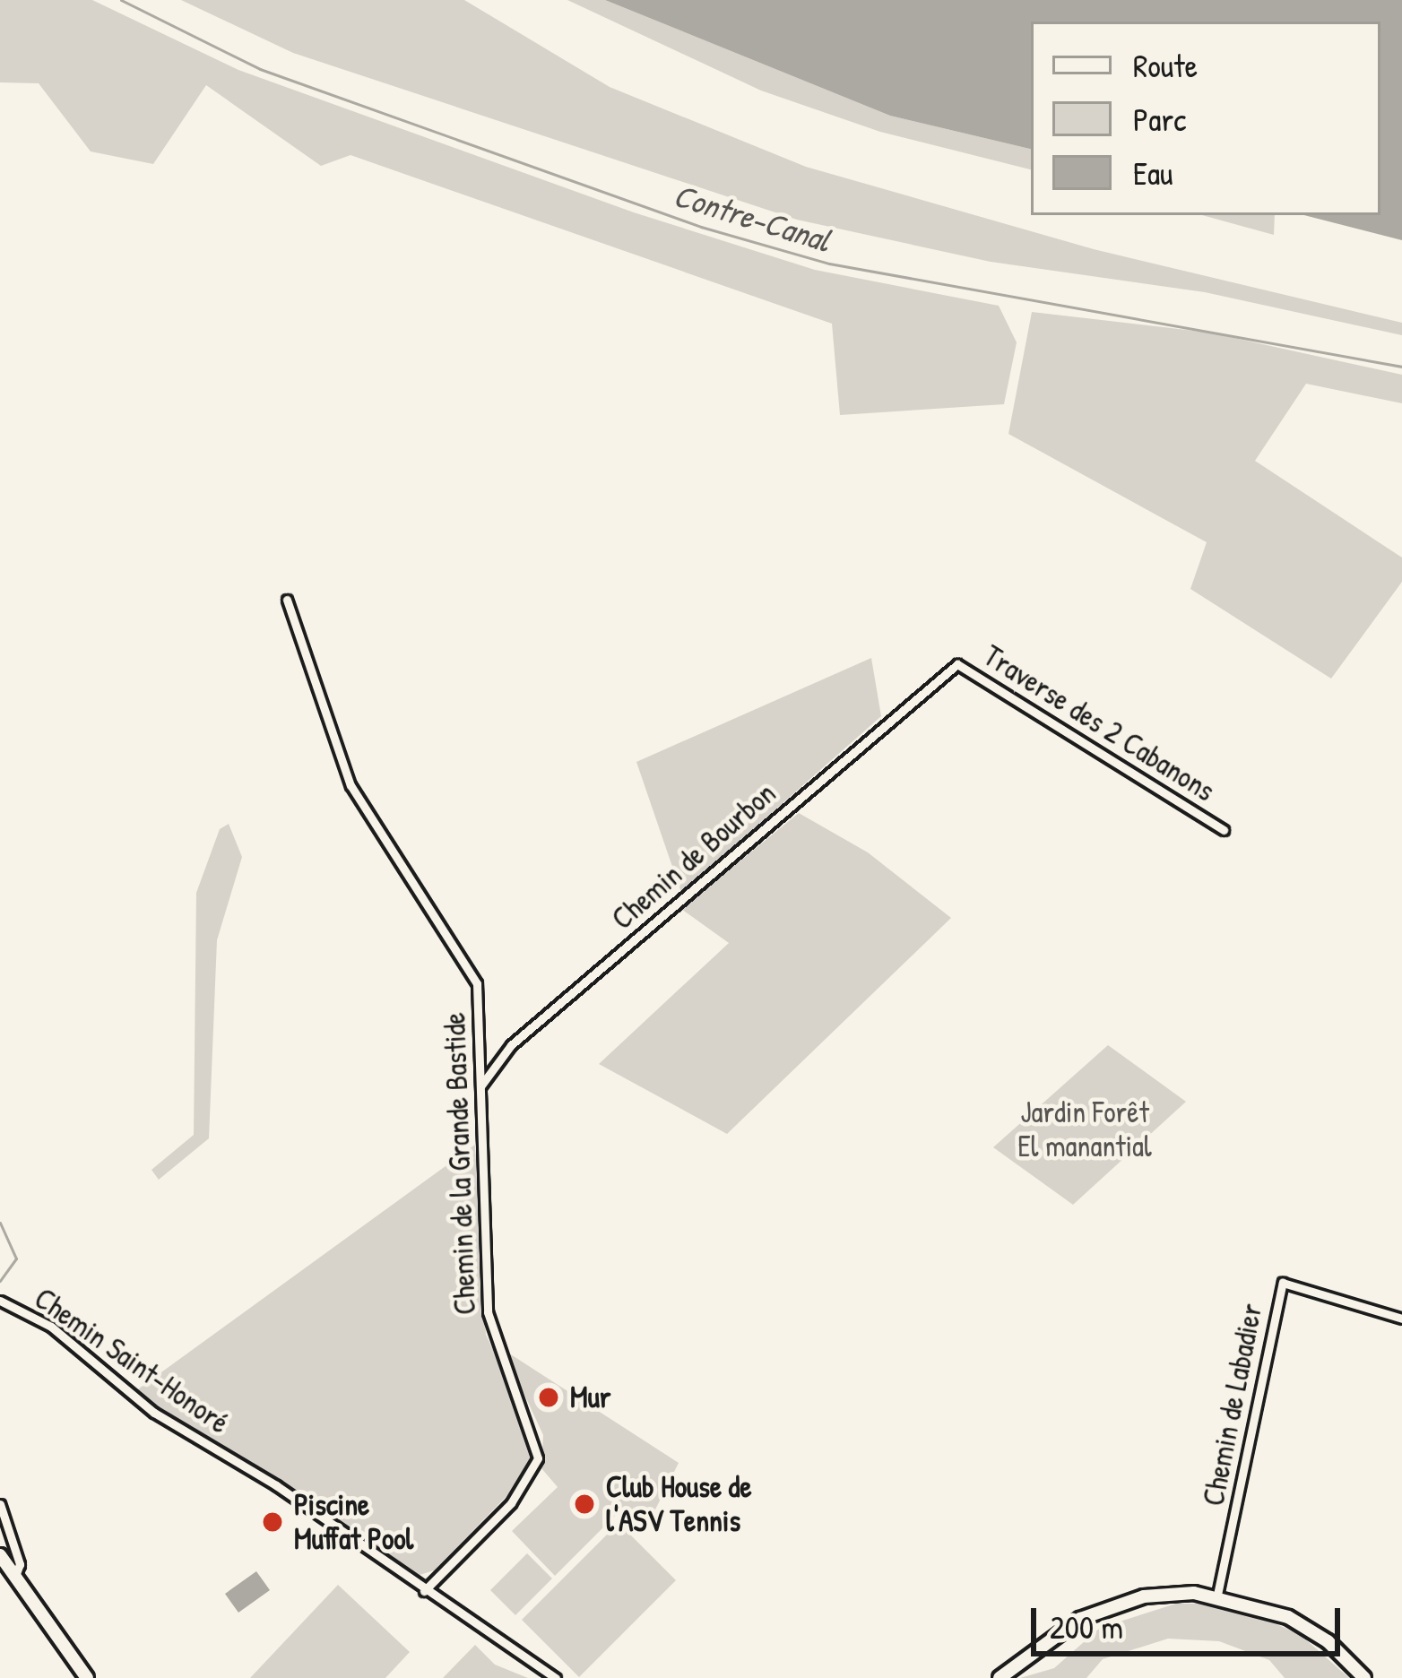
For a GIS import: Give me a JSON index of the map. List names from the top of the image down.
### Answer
{
  "streets": {
    "street": [
      "Traverse des 2 Cabanons",
      "Chemin de Bourbon",
      "Chemin de la Grande Bastide",
      "Chemin Saint-Honoré",
      "Chemin de Labadier"
    ]
  },
  "crossings": [
    ["Traverse des 2 Cabanons", "Chemin de Bourbon"],
    ["Chemin de Bourbon", "Chemin de la Grande Bastide"],
    ["Chemin de la Grande Bastide", "Chemin Saint-Honoré"]
  ],
  "water": ["Contre-Canal"],
  "parks": ["Jardin Forêt El manantial"],
  "places": ["Mur", "Club House de l'ASV Tennis", "Piscine Muffat Pool"],
  "legend": ["Route", "Parc", "Eau"],
  "scale_bar": "200 m"
}
